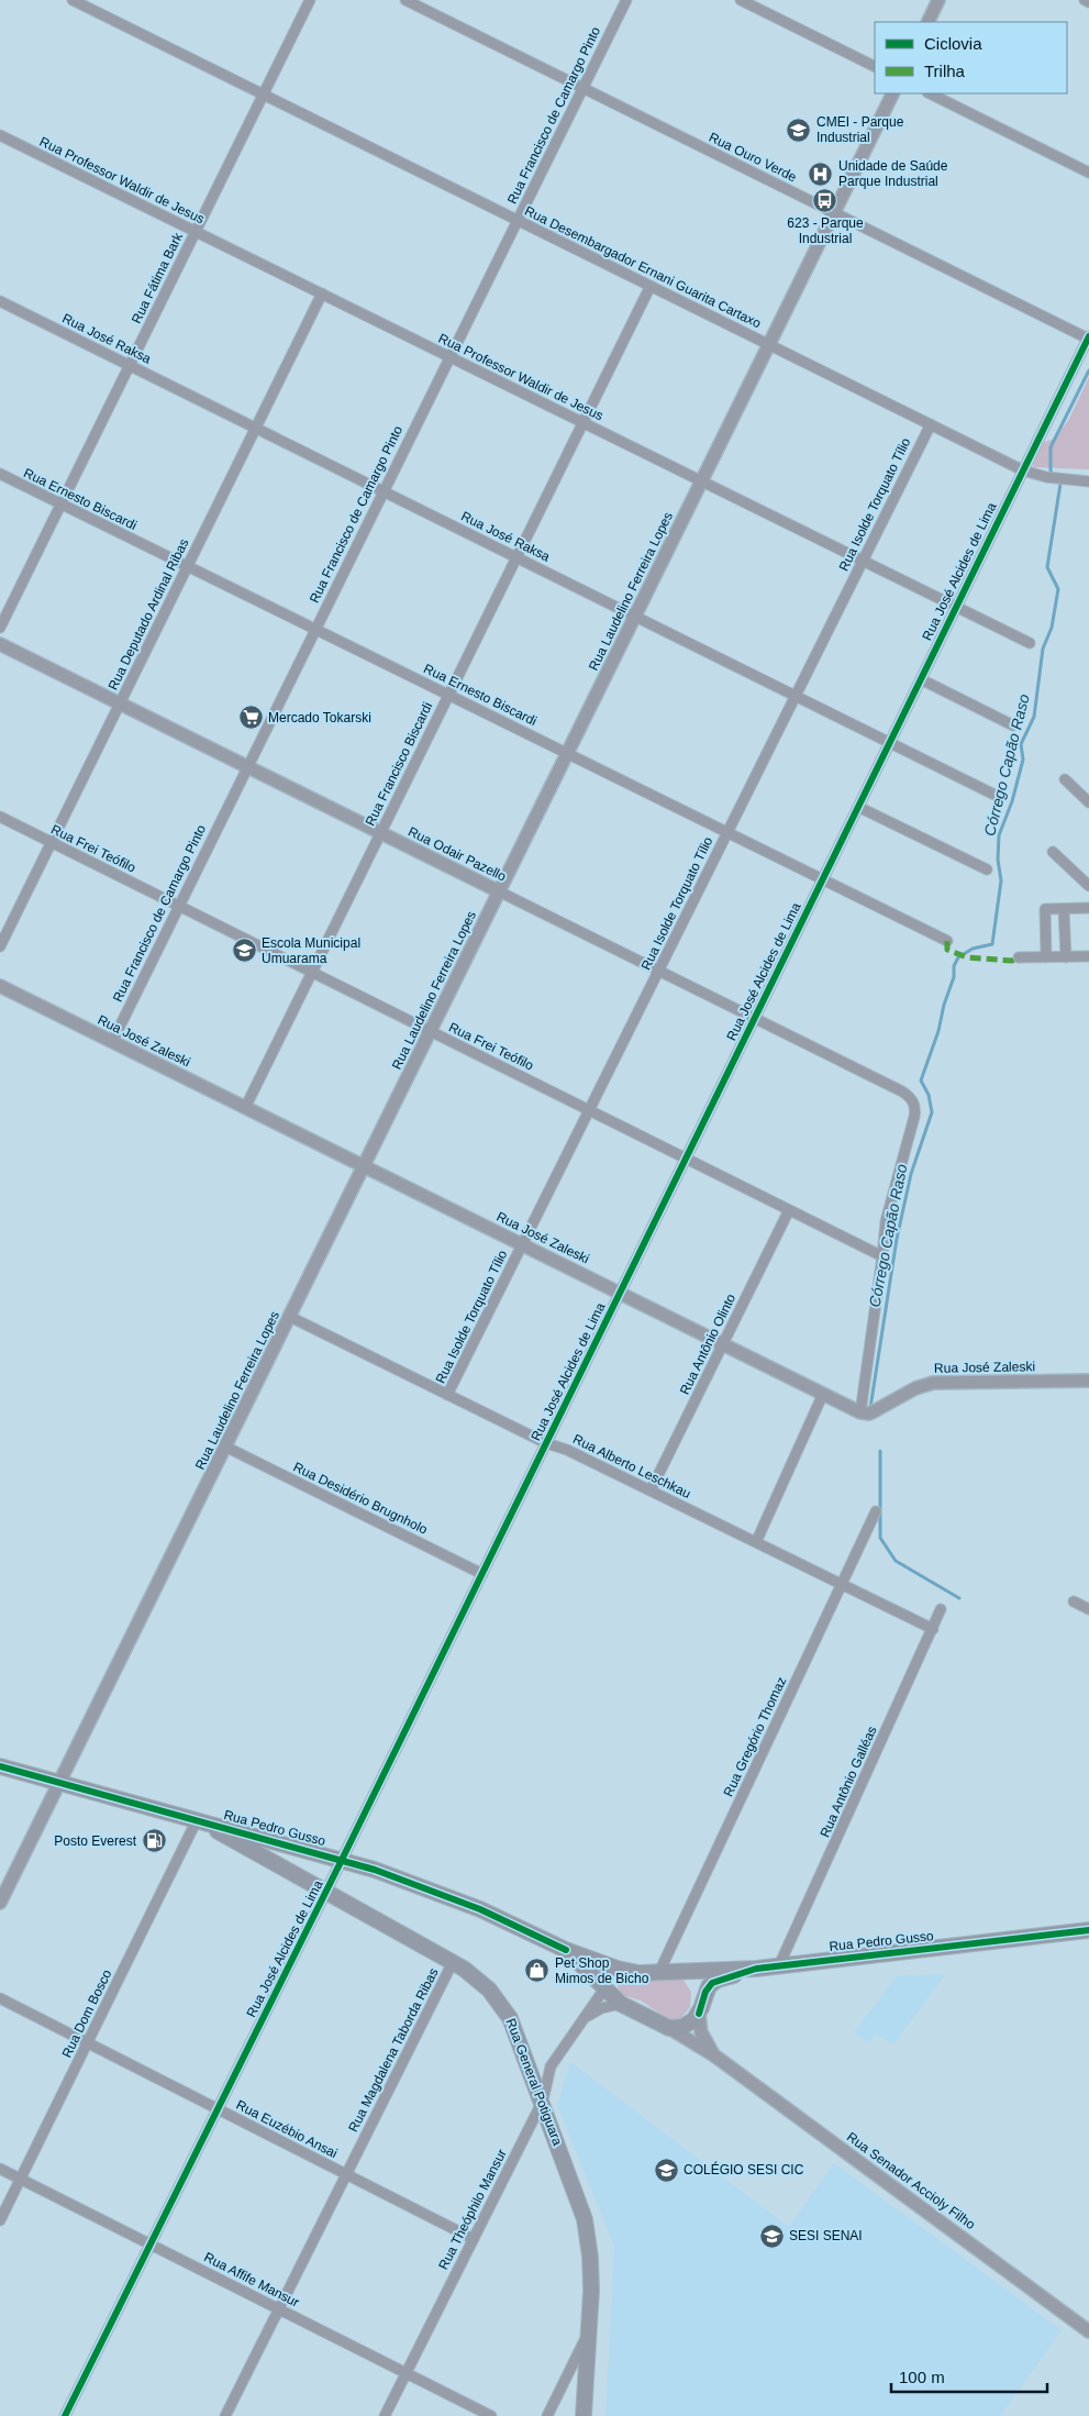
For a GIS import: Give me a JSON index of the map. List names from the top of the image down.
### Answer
{
  "streets": {
    "main road": ["Rua Pedro Gusso", "Rua General Potiguara"],
    "street": [
      "Rua Francisco de Camargo Pinto",
      "Rua Ouro Verde",
      "Rua Professor Waldir de Jesus",
      "Rua Desembargador Ernani Guarita Cartaxo",
      "Rua Fátima Bark",
      "Rua José Raksa",
      "Rua Ernesto Biscardi",
      "Rua Isolde Torquato Tílio",
      "Rua José Alcides de Lima",
      "Rua Laudelino Ferreira Lopes",
      "Rua Deputado Ardinal Ribas",
      "Rua Francisco Biscardi",
      "Rua Frei Teófilo",
      "Rua Odair Pazello",
      "Rua José Zaleski",
      "Rua Antônio Olinto",
      "Rua Alberto Leschkau",
      "Rua Desidério Brugnholo",
      "Rua Gregório Thomaz",
      "Rua Antônio Galléas",
      "Rua Dom Bosco",
      "Rua Magdalena Taborda Ribas",
      "Rua Euzébio Ansai",
      "Rua Senador Accioly Filho",
      "Rua Theóphilo Mansur",
      "Rua Affife Mansur"
    ]
  },
  "crossings": [
    ["Rua Francisco de Camargo Pinto", "Rua Ouro Verde"],
    ["Rua Francisco de Camargo Pinto", "Rua Professor Waldir de Jesus"],
    ["Rua Francisco de Camargo Pinto", "Rua Desembargador Ernani Guarita Cartaxo"],
    ["Rua Francisco de Camargo Pinto", "Rua José Raksa"],
    ["Rua Francisco de Camargo Pinto", "Rua Ernesto Biscardi"],
    ["Rua Francisco de Camargo Pinto", "Rua Frei Teófilo"],
    ["Rua Francisco de Camargo Pinto", "Rua Odair Pazello"],
    ["Rua Francisco de Camargo Pinto", "Rua José Zaleski"],
    ["Rua Ouro Verde", "Rua José Alcides de Lima"],
    ["Rua Ouro Verde", "Rua Laudelino Ferreira Lopes"],
    ["Rua Professor Waldir de Jesus", "Rua Fátima Bark"],
    ["Rua Professor Waldir de Jesus", "Rua Isolde Torquato Tílio"],
    ["Rua Professor Waldir de Jesus", "Rua José Alcides de Lima"],
    ["Rua Professor Waldir de Jesus", "Rua Laudelino Ferreira Lopes"],
    ["Rua Professor Waldir de Jesus", "Rua Deputado Ardinal Ribas"],
    ["Rua Professor Waldir de Jesus", "Rua Francisco Biscardi"],
    ["Rua Desembargador Ernani Guarita Cartaxo", "Rua Fátima Bark"],
    ["Rua Desembargador Ernani Guarita Cartaxo", "Rua Isolde Torquato Tílio"],
    ["Rua Desembargador Ernani Guarita Cartaxo", "Rua José Alcides de Lima"],
    ["Rua Desembargador Ernani Guarita Cartaxo", "Rua Laudelino Ferreira Lopes"],
    ["Rua Desembargador Ernani Guarita Cartaxo", "Rua Francisco Biscardi"],
    ["Rua Fátima Bark", "Rua José Raksa"],
    ["Rua Fátima Bark", "Rua Ernesto Biscardi"],
    ["Rua José Raksa", "Rua Isolde Torquato Tílio"],
    ["Rua José Raksa", "Rua José Alcides de Lima"],
    ["Rua José Raksa", "Rua Laudelino Ferreira Lopes"],
    ["Rua José Raksa", "Rua Deputado Ardinal Ribas"],
    ["Rua José Raksa", "Rua Francisco Biscardi"],
    ["Rua Ernesto Biscardi", "Rua Isolde Torquato Tílio"],
    ["Rua Ernesto Biscardi", "Rua José Alcides de Lima"],
    ["Rua Ernesto Biscardi", "Rua Laudelino Ferreira Lopes"],
    ["Rua Ernesto Biscardi", "Rua Deputado Ardinal Ribas"],
    ["Rua Ernesto Biscardi", "Rua Francisco Biscardi"],
    ["Rua Isolde Torquato Tílio", "Rua Frei Teófilo"],
    ["Rua Isolde Torquato Tílio", "Rua Odair Pazello"],
    ["Rua Isolde Torquato Tílio", "Rua José Zaleski"],
    ["Rua Isolde Torquato Tílio", "Rua Alberto Leschkau"],
    ["Rua José Alcides de Lima", "Rua Frei Teófilo"],
    ["Rua José Alcides de Lima", "Rua Odair Pazello"],
    ["Rua José Alcides de Lima", "Rua José Zaleski"],
    ["Rua José Alcides de Lima", "Rua Alberto Leschkau"],
    ["Rua José Alcides de Lima", "Rua Desidério Brugnholo"],
    ["Rua José Alcides de Lima", "Rua Pedro Gusso"],
    ["Rua José Alcides de Lima", "Rua General Potiguara"],
    ["Rua José Alcides de Lima", "Rua Euzébio Ansai"],
    ["Rua José Alcides de Lima", "Rua Affife Mansur"],
    ["Rua Laudelino Ferreira Lopes", "Rua Frei Teófilo"],
    ["Rua Laudelino Ferreira Lopes", "Rua Odair Pazello"],
    ["Rua Laudelino Ferreira Lopes", "Rua José Zaleski"],
    ["Rua Laudelino Ferreira Lopes", "Rua Alberto Leschkau"],
    ["Rua Laudelino Ferreira Lopes", "Rua Desidério Brugnholo"],
    ["Rua Laudelino Ferreira Lopes", "Rua Pedro Gusso"],
    ["Rua Deputado Ardinal Ribas", "Rua Frei Teófilo"],
    ["Rua Deputado Ardinal Ribas", "Rua Odair Pazello"],
    ["Rua Francisco Biscardi", "Rua Frei Teófilo"],
    ["Rua Francisco Biscardi", "Rua Odair Pazello"],
    ["Rua Francisco Biscardi", "Rua José Zaleski"],
    ["Rua Frei Teófilo", "Rua Odair Pazello"],
    ["Rua Frei Teófilo", "Rua Antônio Olinto"],
    ["Rua José Zaleski", "Rua Antônio Olinto"],
    ["Rua Antônio Olinto", "Rua Alberto Leschkau"],
    ["Rua Alberto Leschkau", "Rua Gregório Thomaz"],
    ["Rua Alberto Leschkau", "Rua Antônio Galléas"],
    ["Rua Gregório Thomaz", "Rua Pedro Gusso"],
    ["Rua Antônio Galléas", "Rua Pedro Gusso"],
    ["Rua Pedro Gusso", "Rua Dom Bosco"],
    ["Rua Pedro Gusso", "Rua General Potiguara"],
    ["Rua Pedro Gusso", "Rua Senador Accioly Filho"],
    ["Rua Pedro Gusso", "Rua Theóphilo Mansur"],
    ["Rua Dom Bosco", "Rua General Potiguara"],
    ["Rua Dom Bosco", "Rua Euzébio Ansai"],
    ["Rua Dom Bosco", "Rua Affife Mansur"],
    ["Rua Magdalena Taborda Ribas", "Rua General Potiguara"],
    ["Rua Magdalena Taborda Ribas", "Rua Euzébio Ansai"],
    ["Rua Magdalena Taborda Ribas", "Rua Affife Mansur"],
    ["Rua General Potiguara", "Rua Theóphilo Mansur"],
    ["Rua Euzébio Ansai", "Rua Theóphilo Mansur"],
    ["Rua Theóphilo Mansur", "Rua Affife Mansur"]
  ],
  "water": ["Córrego Capão Raso"],
  "places": {
    "school or university": [
      "CMEI - Parque Industrial",
      "Escola Municipal Umuarama",
      "COLÉGIO SESI CIC",
      "SESI SENAI"
    ],
    "hospital": ["Unidade de Saúde Parque Industrial"],
    "bus stop": ["623 - Parque Industrial"],
    "supermarket": ["Mercado Tokarski"],
    "fuel station": ["Posto Everest"],
    "shop": ["Pet Shop Mimos de Bicho"]
  },
  "legend": ["Ciclovia", "Trilha"],
  "scale_bar": "100 m"
}
